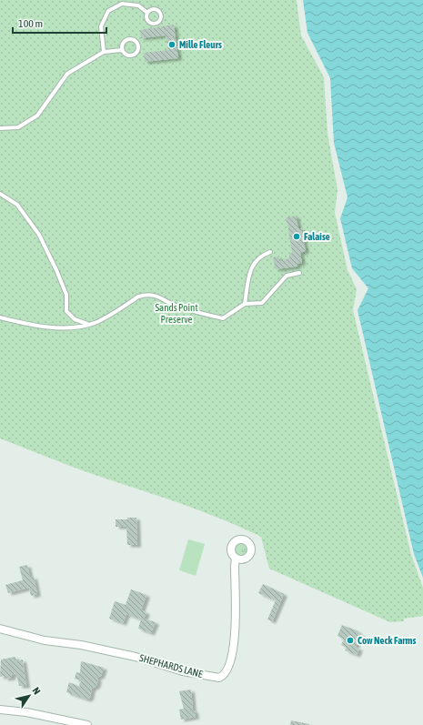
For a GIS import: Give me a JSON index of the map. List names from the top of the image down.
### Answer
{
  "streets": {
    "street": ["SHEPHARDS LANE"]
  },
  "parks": ["Sands Point Preserve"],
  "places": ["Mille Fleurs", "Falaise", "Cow Neck Farms"],
  "scale_bar": "100 m",
  "north": "top right"
}
